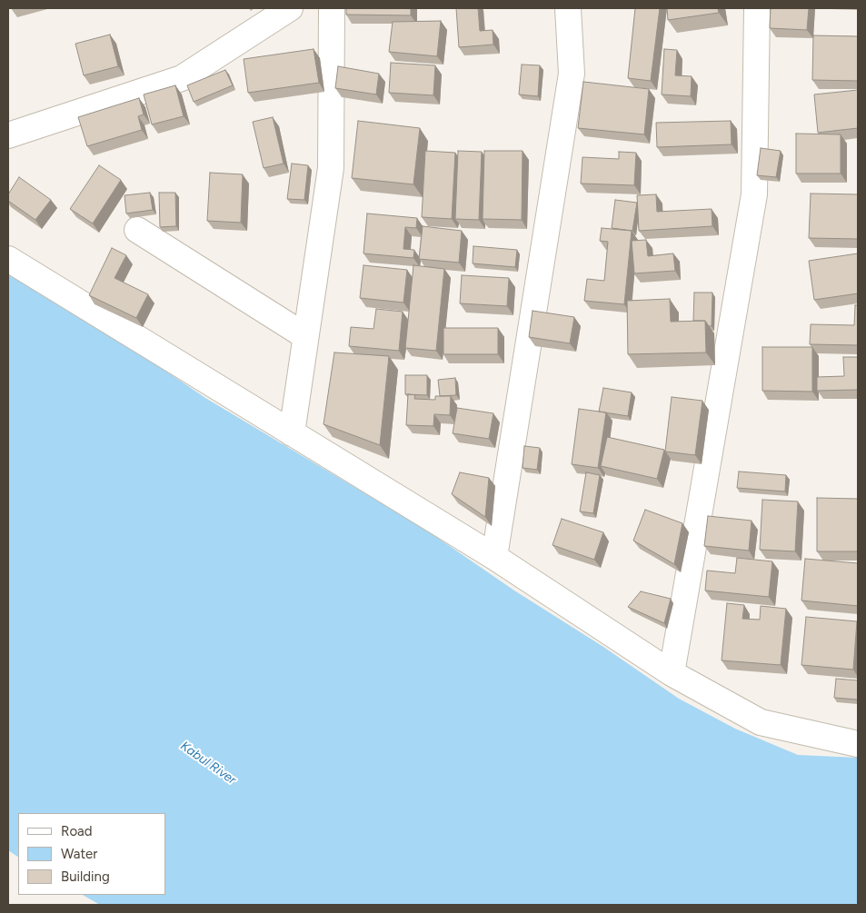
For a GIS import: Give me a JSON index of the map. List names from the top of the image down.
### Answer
{
  "water": ["Kabul River"],
  "legend": ["Road", "Water", "Building"]
}
